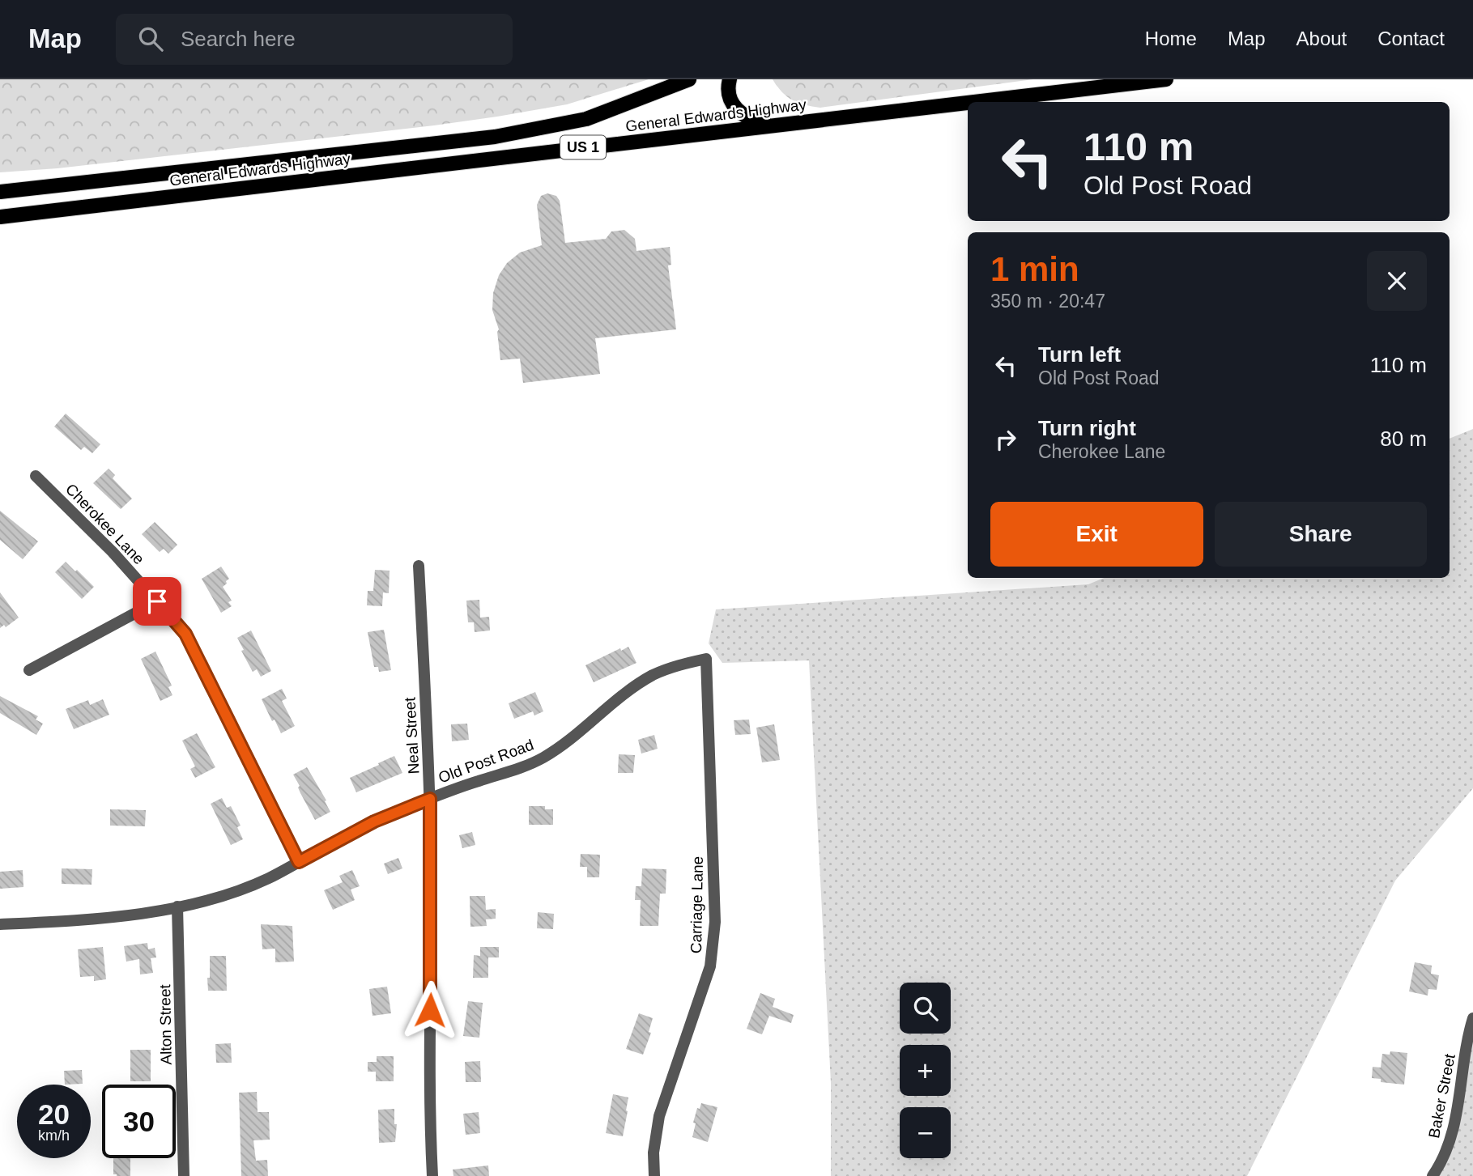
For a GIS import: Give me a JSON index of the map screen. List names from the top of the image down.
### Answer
{
  "streets": {
    "main road": ["General Edwards Highway", "US 1"],
    "street": [
      "Cherokee Lane",
      "Neal Street",
      "Old Post Road",
      "Carriage Lane",
      "Alton Street",
      "Baker Street"
    ]
  },
  "crossings": [
    ["Cherokee Lane", "Old Post Road"],
    ["Neal Street", "Old Post Road"],
    ["Old Post Road", "Carriage Lane"],
    ["Old Post Road", "Alton Street"]
  ],
  "page": {
    "header": "Map",
    "search": "Search here",
    "nav": [
      "Home",
      "Map",
      "About",
      "Contact"
    ],
    "turn": ["110 m", "Old Post Road"],
    "heading": ["1 min", "350 m · 20:47"],
    "list": [
      {
        "name": "Turn left",
        "note": "Old Post Road",
        "value": "110 m"
      },
      {
        "name": "Turn right",
        "note": "Cherokee Lane",
        "value": "80 m"
      }
    ],
    "buttons": ["Exit", "Share"],
    "map_buttons": ["+", "−"],
    "speed": "20 km/h",
    "limit": "30"
  }
}
